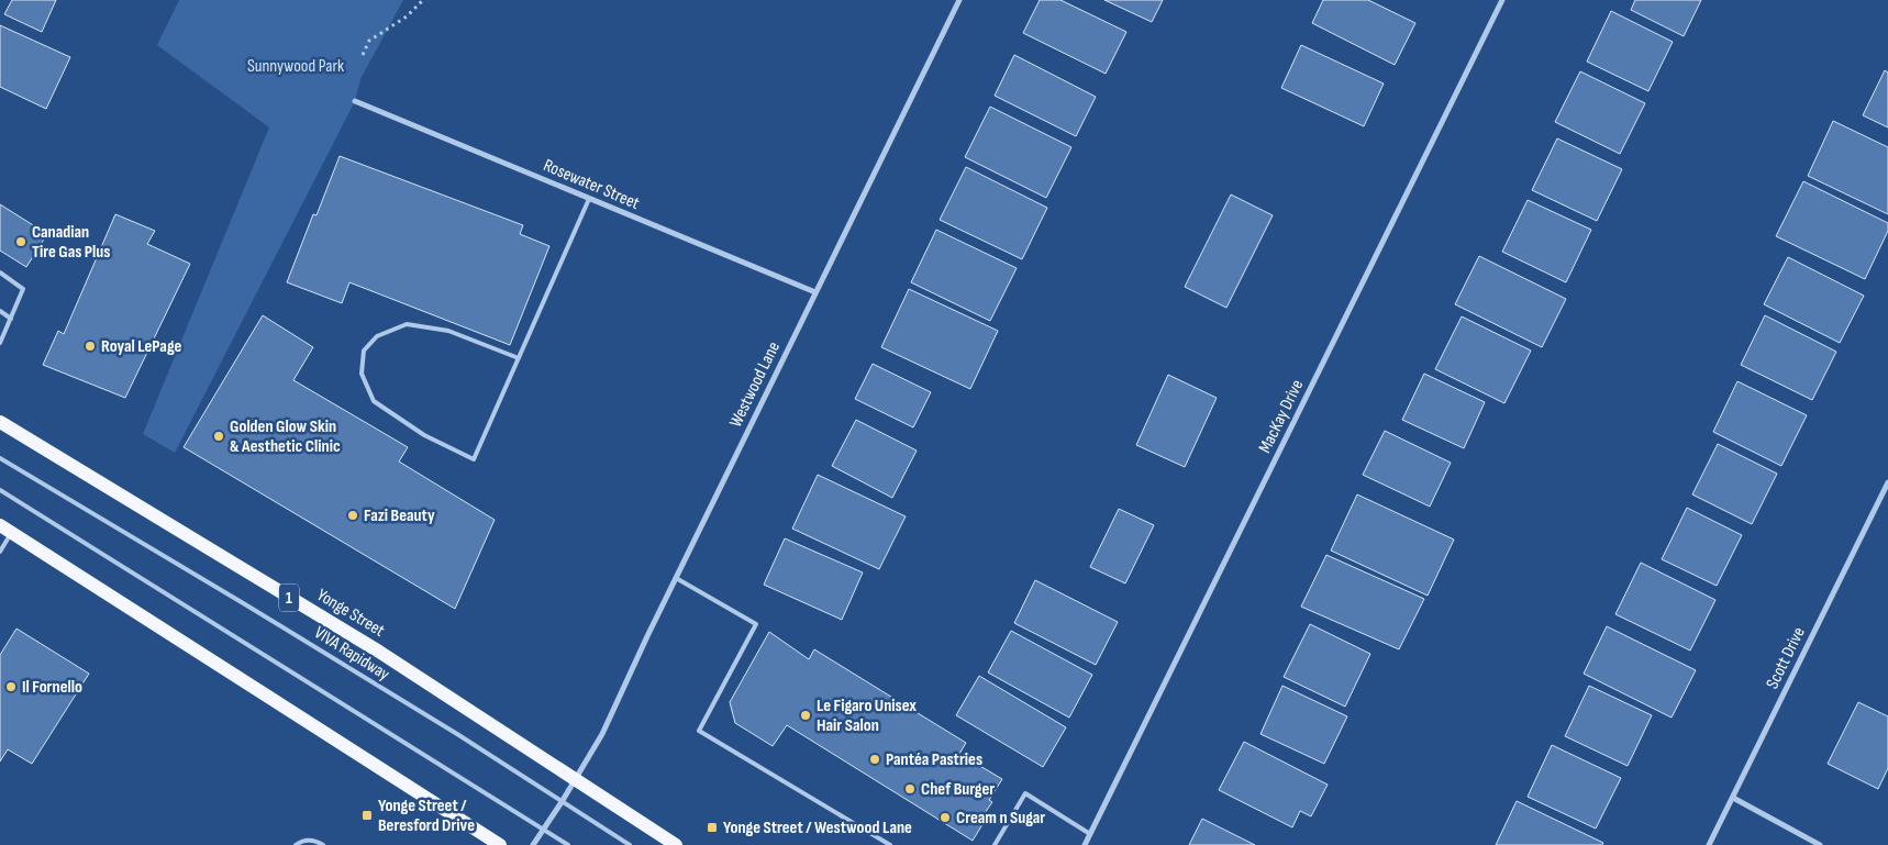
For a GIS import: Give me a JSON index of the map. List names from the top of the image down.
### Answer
{
  "streets": {
    "main road": ["1", "Yonge Street"],
    "street": [
      "Rosewater Street",
      "Westwood Lane",
      "MacKay Drive",
      "Scott Drive"
    ],
    "lane": ["VIVA Rapidway"]
  },
  "crossings": [
    ["Rosewater Street", "Westwood Lane"],
    ["Westwood Lane", "Yonge Street"],
    ["Westwood Lane", "VIVA Rapidway"]
  ],
  "parks": ["Sunnywood Park"],
  "places": {
    "other": [
      "Canadian Tire Gas Plus",
      "Royal LePage",
      "Golden Glow Skin & Aesthetic Clinic",
      "Fazi Beauty",
      "Il Fornello",
      "Le Figaro Unisex Hair Salon",
      "Pantéa Pastries",
      "Chef Burger",
      "Cream n Sugar"
    ],
    "transit": ["Yonge Street / Beresford Drive", "Yonge Street / Westwood Lane"]
  }
}
